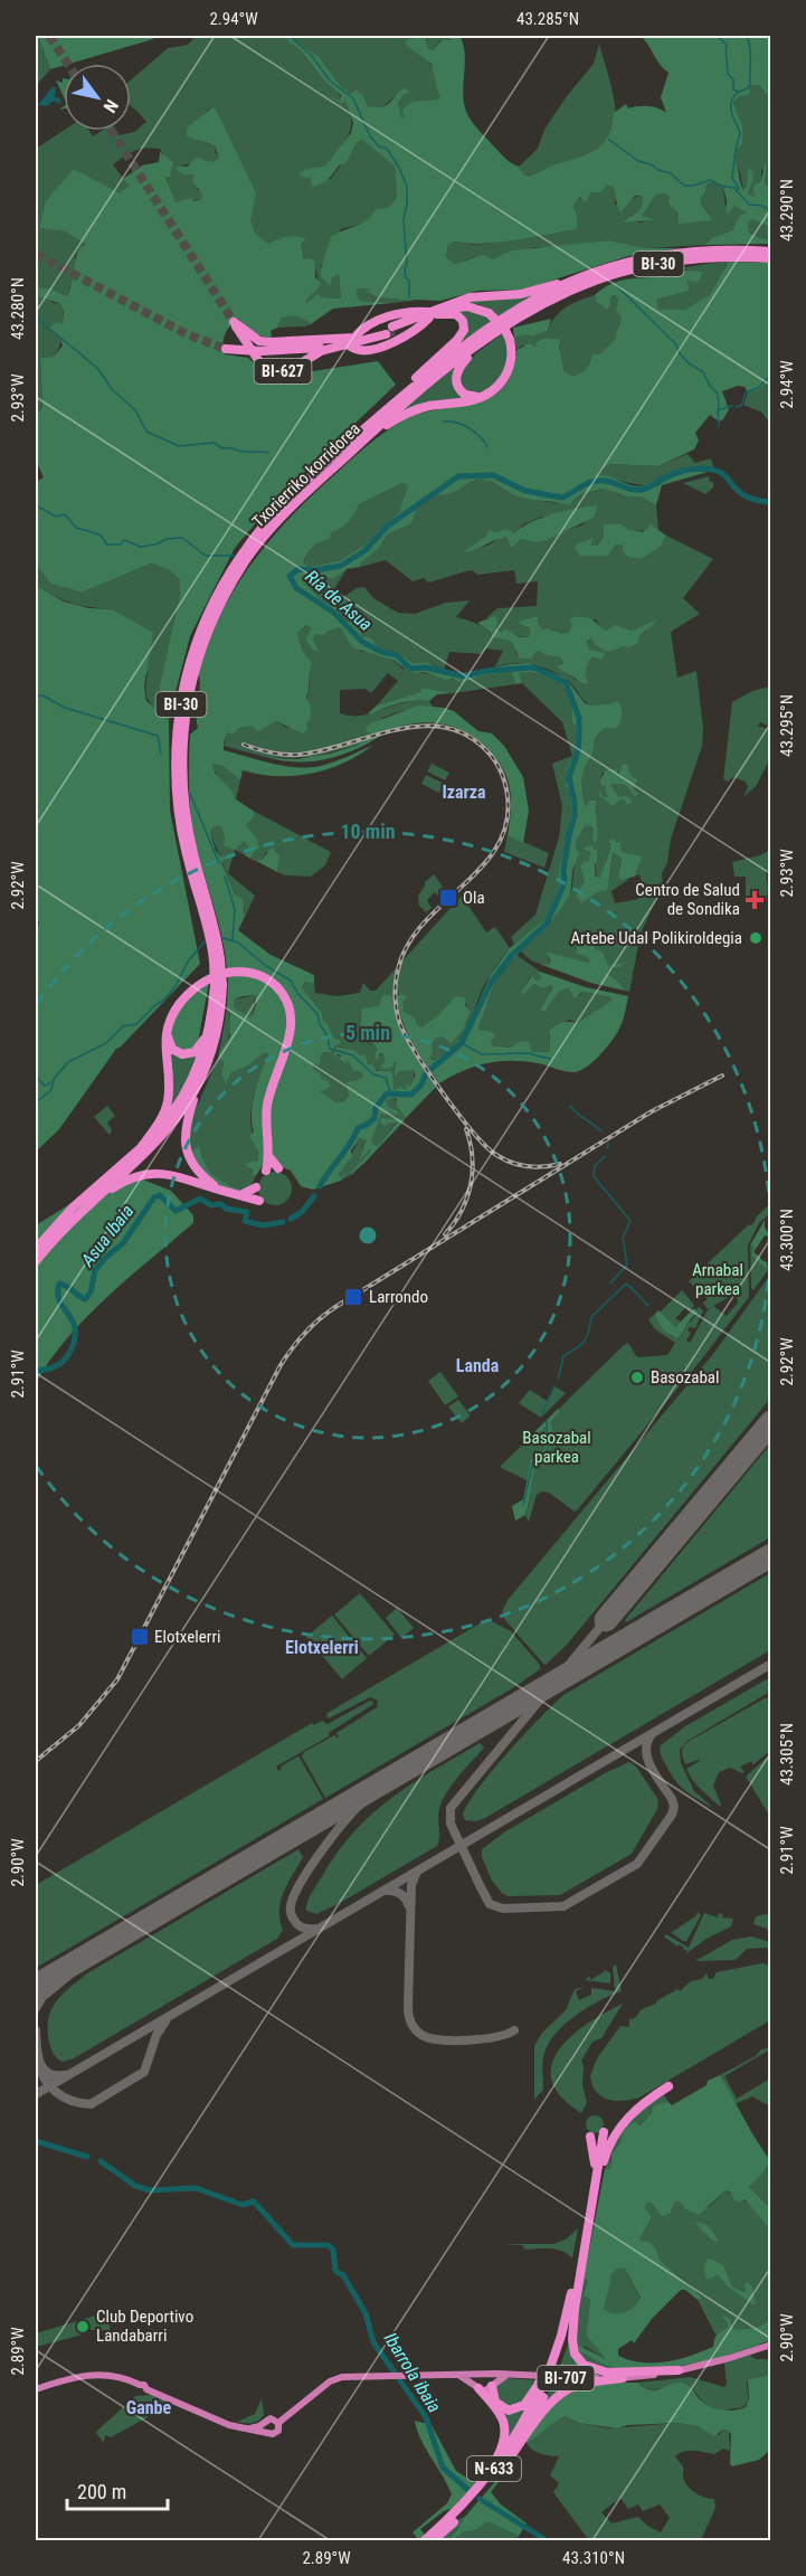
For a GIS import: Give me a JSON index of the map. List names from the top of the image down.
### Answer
{
  "streets": {
    "highway": [
      "BI-30",
      "BI-627",
      "Txorierriko korridorea",
      "N-633"
    ],
    "main road": ["BI-707"]
  },
  "districts": [
    "Izarza",
    "Landa",
    "Elotxelerri",
    "Ganbe"
  ],
  "water": ["Ría de Asua", "Asua Ibaia", "Ibarrola ibaia"],
  "parks": ["Arnabal parkea", "Basozabal parkea"],
  "places": {
    "transit": ["Ola", "Larrondo", "Elotxelerri"],
    "health": ["Centro de Salud de Sondika"],
    "other": ["Artebe Udal Polikiroldegia", "Basozabal", "Club Deportivo Landabarri"]
  },
  "scale_bar": "200 m",
  "north": "bottom right",
  "coordinates": [
    "2.94°W",
    "43.285°N",
    "43.290°N",
    "43.280°N",
    "2.93°W",
    "43.295°N",
    "2.92°W",
    "43.300°N",
    "2.91°W",
    "43.305°N",
    "2.90°W",
    "2.89°W",
    "43.310°N"
  ],
  "rings": ["10 min", "5 min"]
}
